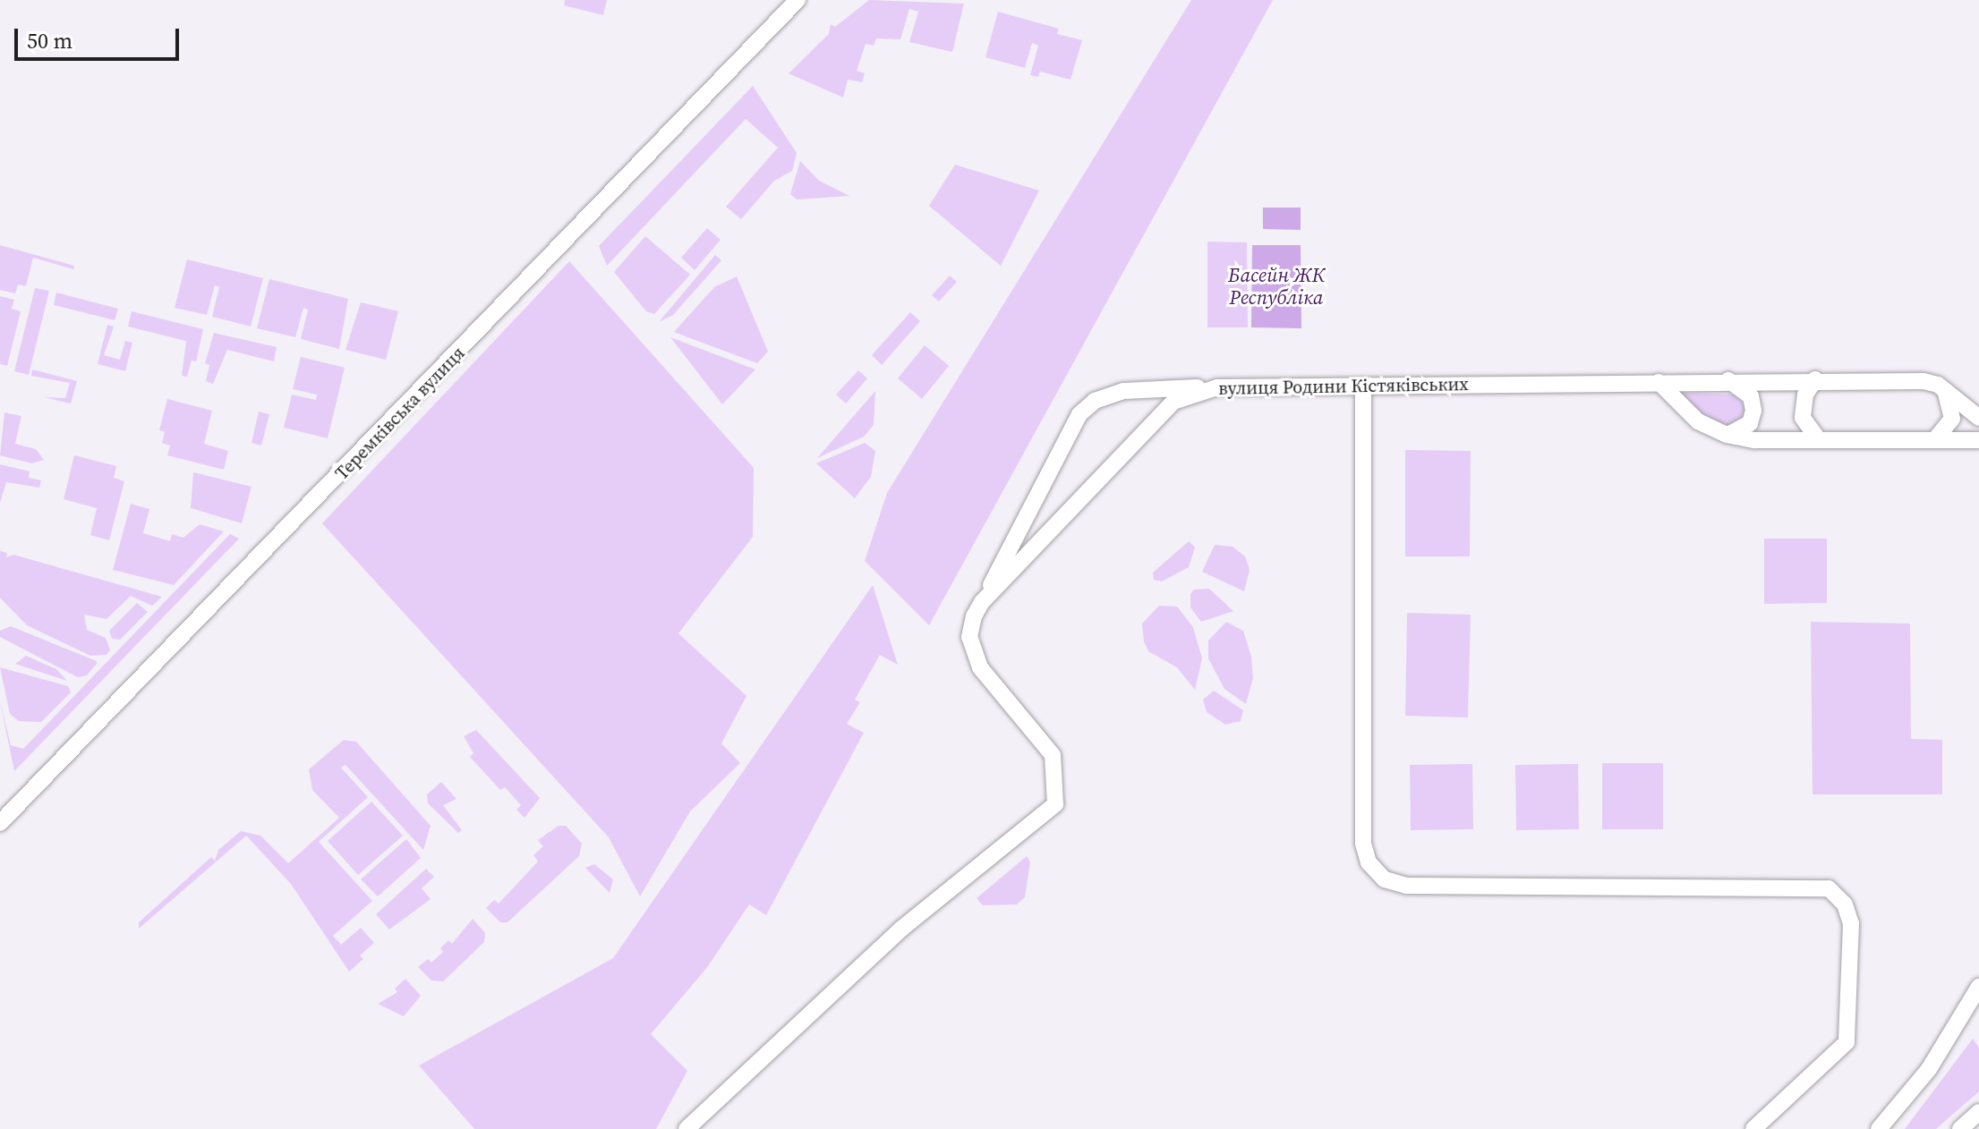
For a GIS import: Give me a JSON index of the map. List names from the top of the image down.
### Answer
{
  "streets": {
    "street": ["вулиця Родини Кістяківських", "Теремківська вулиця"]
  },
  "water": ["Басейн ЖК Республіка"],
  "scale_bar": "50 m"
}
